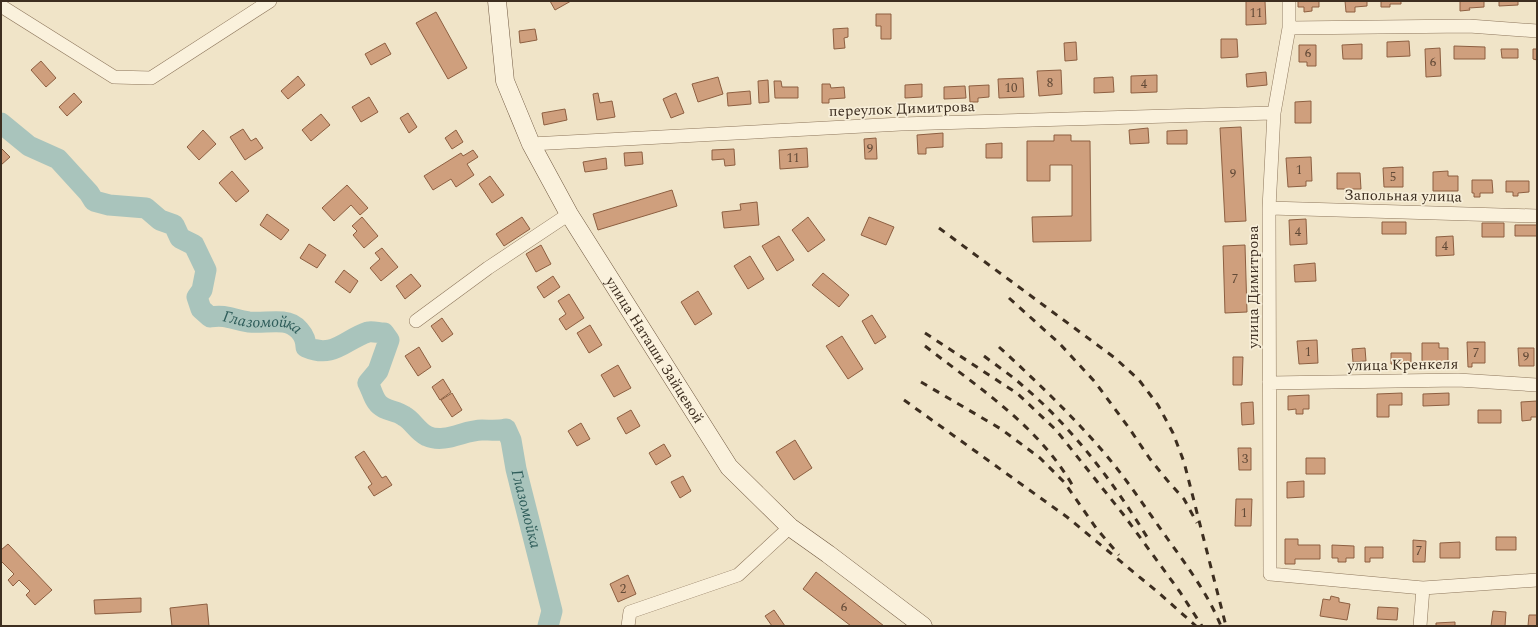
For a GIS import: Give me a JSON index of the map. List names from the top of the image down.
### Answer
{
  "streets": {
    "street": [
      "переулок Димитрова",
      "Запольная улица",
      "улица Димитрова",
      "улица Наташи Зайцевой",
      "улица Кренкеля"
    ]
  },
  "crossings": [
    ["переулок Димитрова", "улица Димитрова"],
    ["переулок Димитрова", "улица Наташи Зайцевой"],
    ["Запольная улица", "улица Димитрова"],
    ["улица Димитрова", "улица Кренкеля"]
  ],
  "water": ["Глазомойка"],
  "house_numbers": [
    "11",
    "6",
    "6",
    "8",
    "4",
    "10",
    "9",
    "11",
    "1",
    "9",
    "5",
    "4",
    "4",
    "7",
    "1",
    "7",
    "9",
    "3",
    "1",
    "7",
    "2",
    "6"
  ]
}
